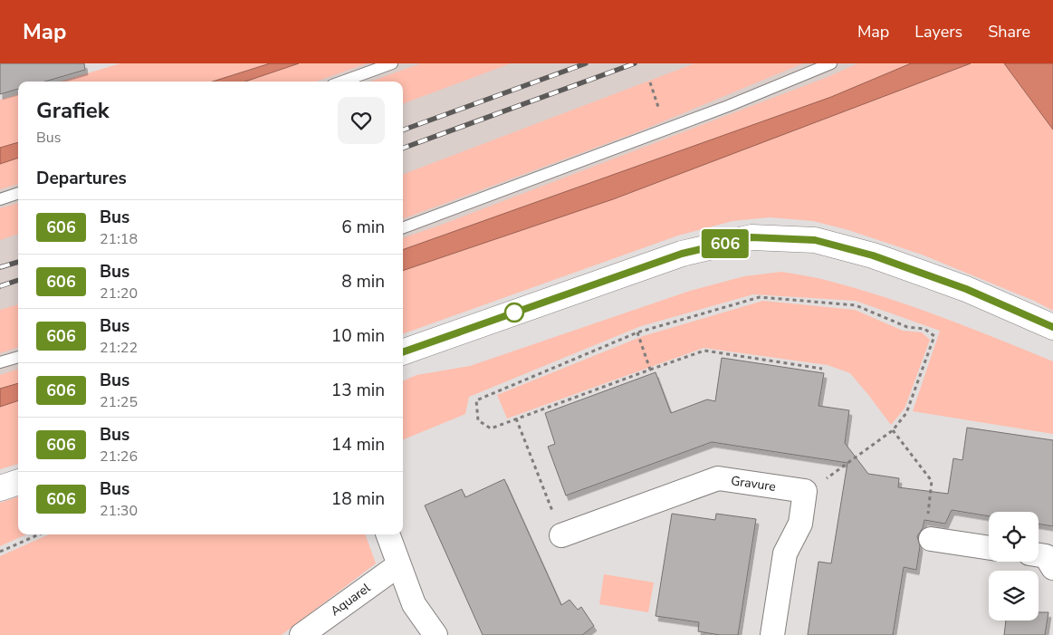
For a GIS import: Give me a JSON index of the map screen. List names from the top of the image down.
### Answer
{
  "streets": {
    "street": ["Gravure", "Aquarel"]
  },
  "lines": ["bus line 606"],
  "page": {
    "header": "Map",
    "nav": ["Map", "Layers", "Share"],
    "on_map": "606",
    "heading": [
      ["Grafiek", "Bus"],
      "Departures"
    ],
    "list": [
      {
        "mark": "606",
        "name": "Bus",
        "note": "21:18",
        "value": "6 min"
      },
      {
        "mark": "606",
        "name": "Bus",
        "note": "21:20",
        "value": "8 min"
      },
      {
        "mark": "606",
        "name": "Bus",
        "note": "21:22",
        "value": "10 min"
      },
      {
        "mark": "606",
        "name": "Bus",
        "note": "21:25",
        "value": "13 min"
      },
      {
        "mark": "606",
        "name": "Bus",
        "note": "21:26",
        "value": "14 min"
      },
      {
        "mark": "606",
        "name": "Bus",
        "note": "21:30",
        "value": "18 min"
      }
    ]
  }
}
